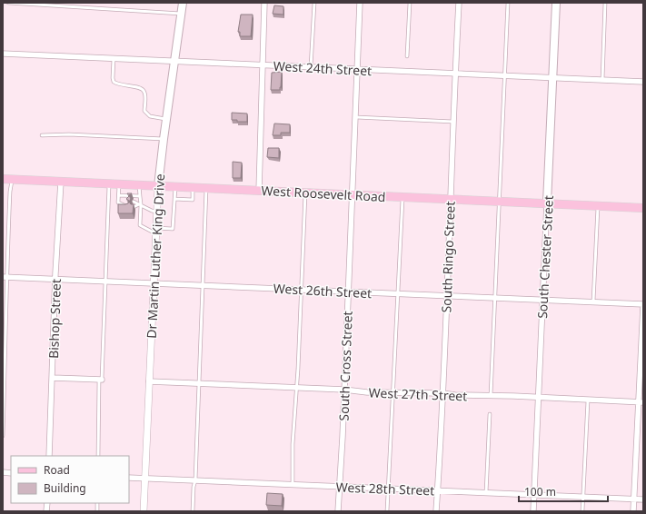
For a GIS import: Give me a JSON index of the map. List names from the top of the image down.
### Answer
{
  "streets": {
    "main road": ["West Roosevelt Road", "Dr Martin Luther King Drive", "South Chester Street"],
    "street": [
      "West 24th Street",
      "South Ringo Street",
      "West 26th Street",
      "Bishop Street",
      "South Cross Street",
      "West 27th Street",
      "West 28th Street"
    ]
  },
  "crossings": [
    ["West 24th Street", "Dr Martin Luther King Drive"],
    ["West 24th Street", "South Ringo Street"],
    ["West 24th Street", "South Chester Street"],
    ["West 24th Street", "South Cross Street"],
    ["West Roosevelt Road", "Dr Martin Luther King Drive"],
    ["West Roosevelt Road", "South Ringo Street"],
    ["West Roosevelt Road", "South Chester Street"],
    ["West Roosevelt Road", "Bishop Street"],
    ["West Roosevelt Road", "South Cross Street"],
    ["Dr Martin Luther King Drive", "West 26th Street"],
    ["Dr Martin Luther King Drive", "West 27th Street"],
    ["Dr Martin Luther King Drive", "West 28th Street"],
    ["South Ringo Street", "West 26th Street"],
    ["South Ringo Street", "West 27th Street"],
    ["South Ringo Street", "West 28th Street"],
    ["South Chester Street", "West 26th Street"],
    ["South Chester Street", "West 27th Street"],
    ["South Chester Street", "West 28th Street"],
    ["West 26th Street", "Bishop Street"],
    ["West 26th Street", "South Cross Street"],
    ["South Cross Street", "West 27th Street"],
    ["South Cross Street", "West 28th Street"]
  ],
  "legend": ["Road", "Building"],
  "scale_bar": "100 m"
}
